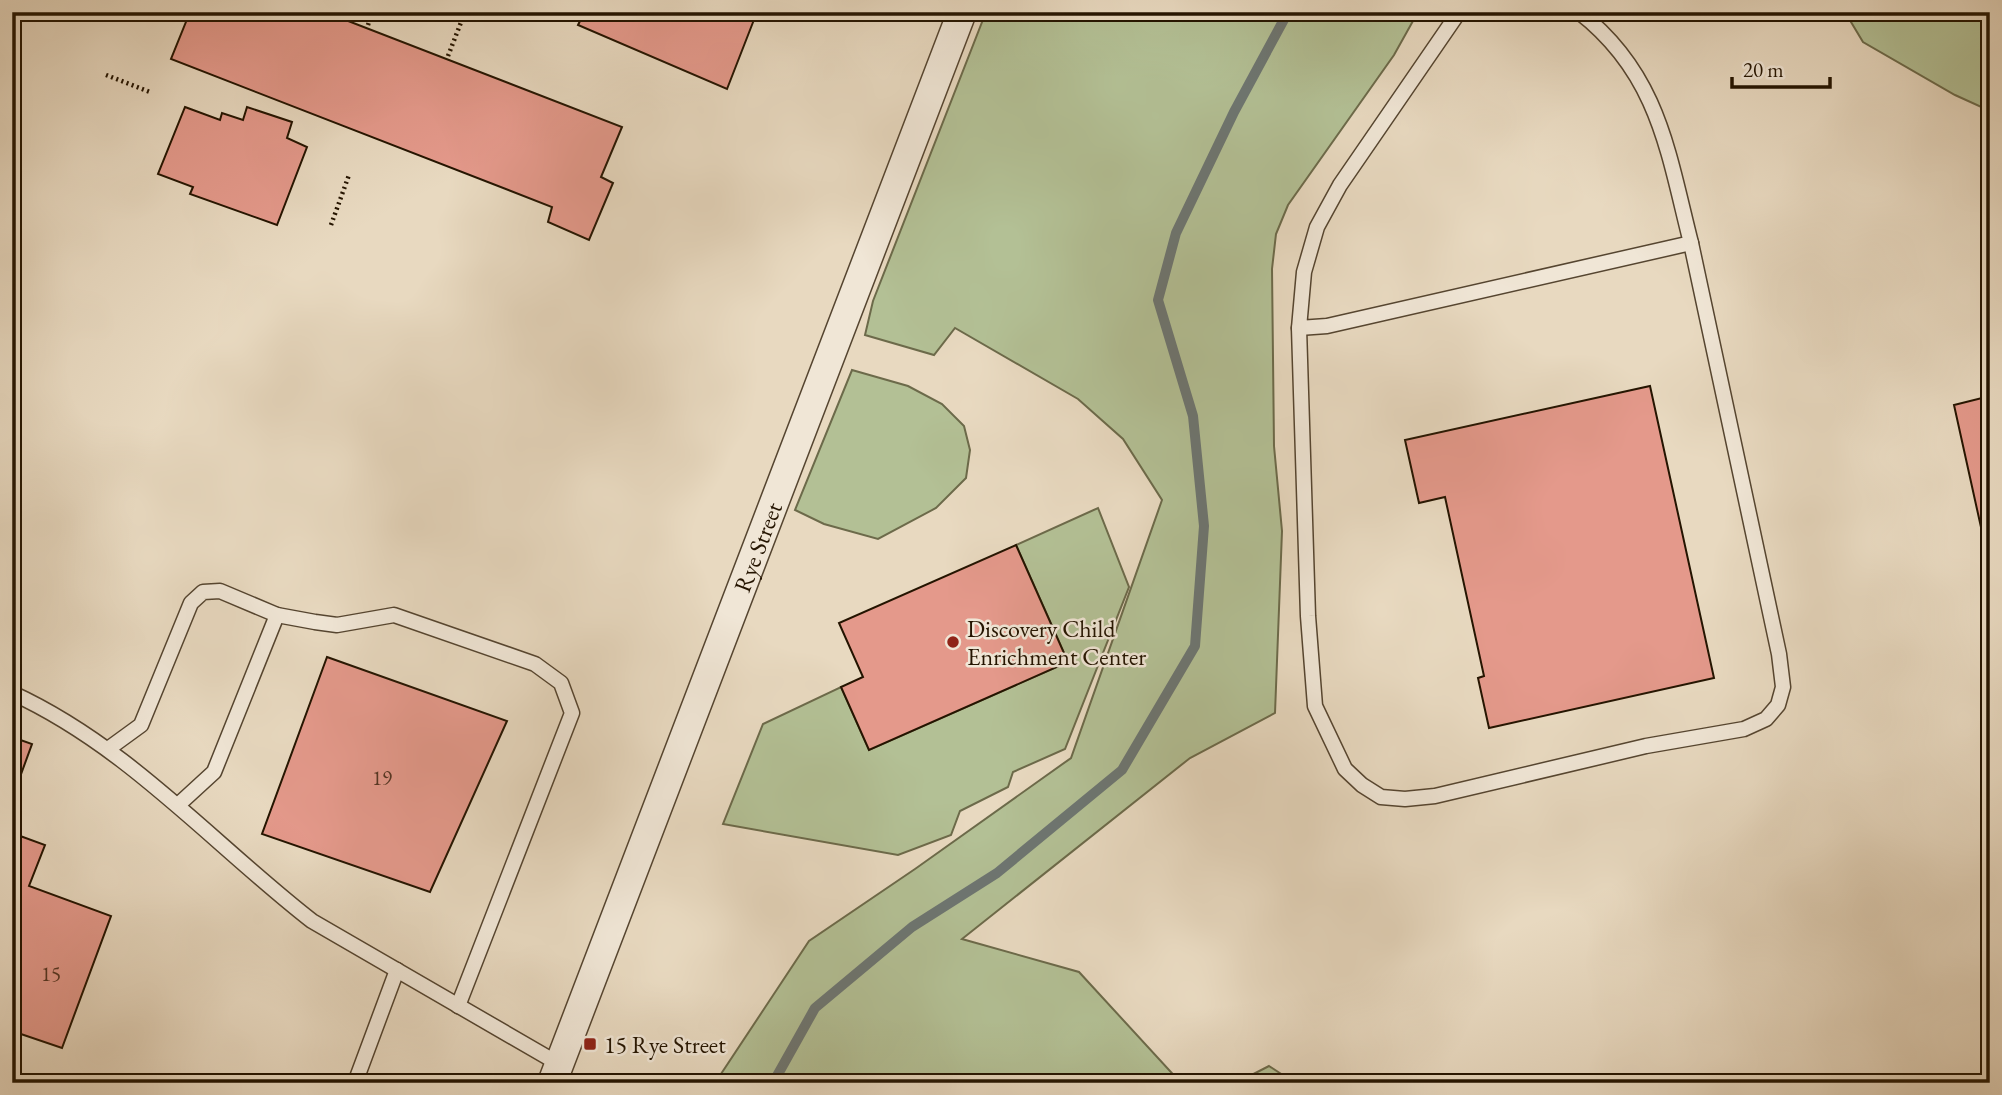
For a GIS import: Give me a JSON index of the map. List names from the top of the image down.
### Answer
{
  "streets": {
    "street": ["Rye Street"]
  },
  "places": {
    "other": ["Discovery Child Enrichment Center"],
    "transit": ["15 Rye Street"]
  },
  "house_numbers": ["19", "15"],
  "scale_bar": "20 m"
}
